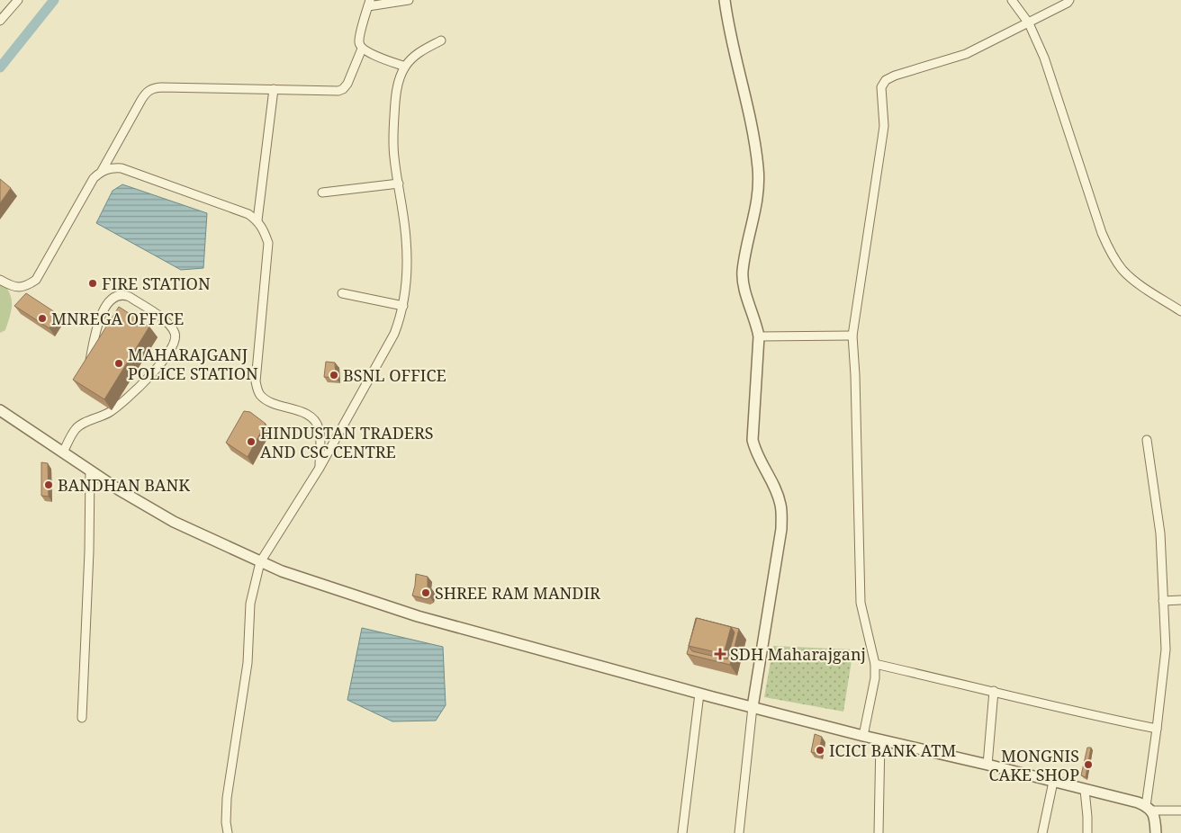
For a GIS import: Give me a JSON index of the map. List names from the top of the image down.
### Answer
{
  "places": {
    "other": [
      "FIRE STATION",
      "MNREGA OFFICE",
      "MAHARAJGANJ POLICE STATION",
      "BSNL OFFICE",
      "HINDUSTAN TRADERS AND CSC CENTRE",
      "BANDHAN BANK",
      "SHREE RAM MANDIR",
      "ICICI BANK ATM",
      "MONGNIS CAKE SHOP"
    ],
    "health": ["SDH Maharajganj"]
  }
}
